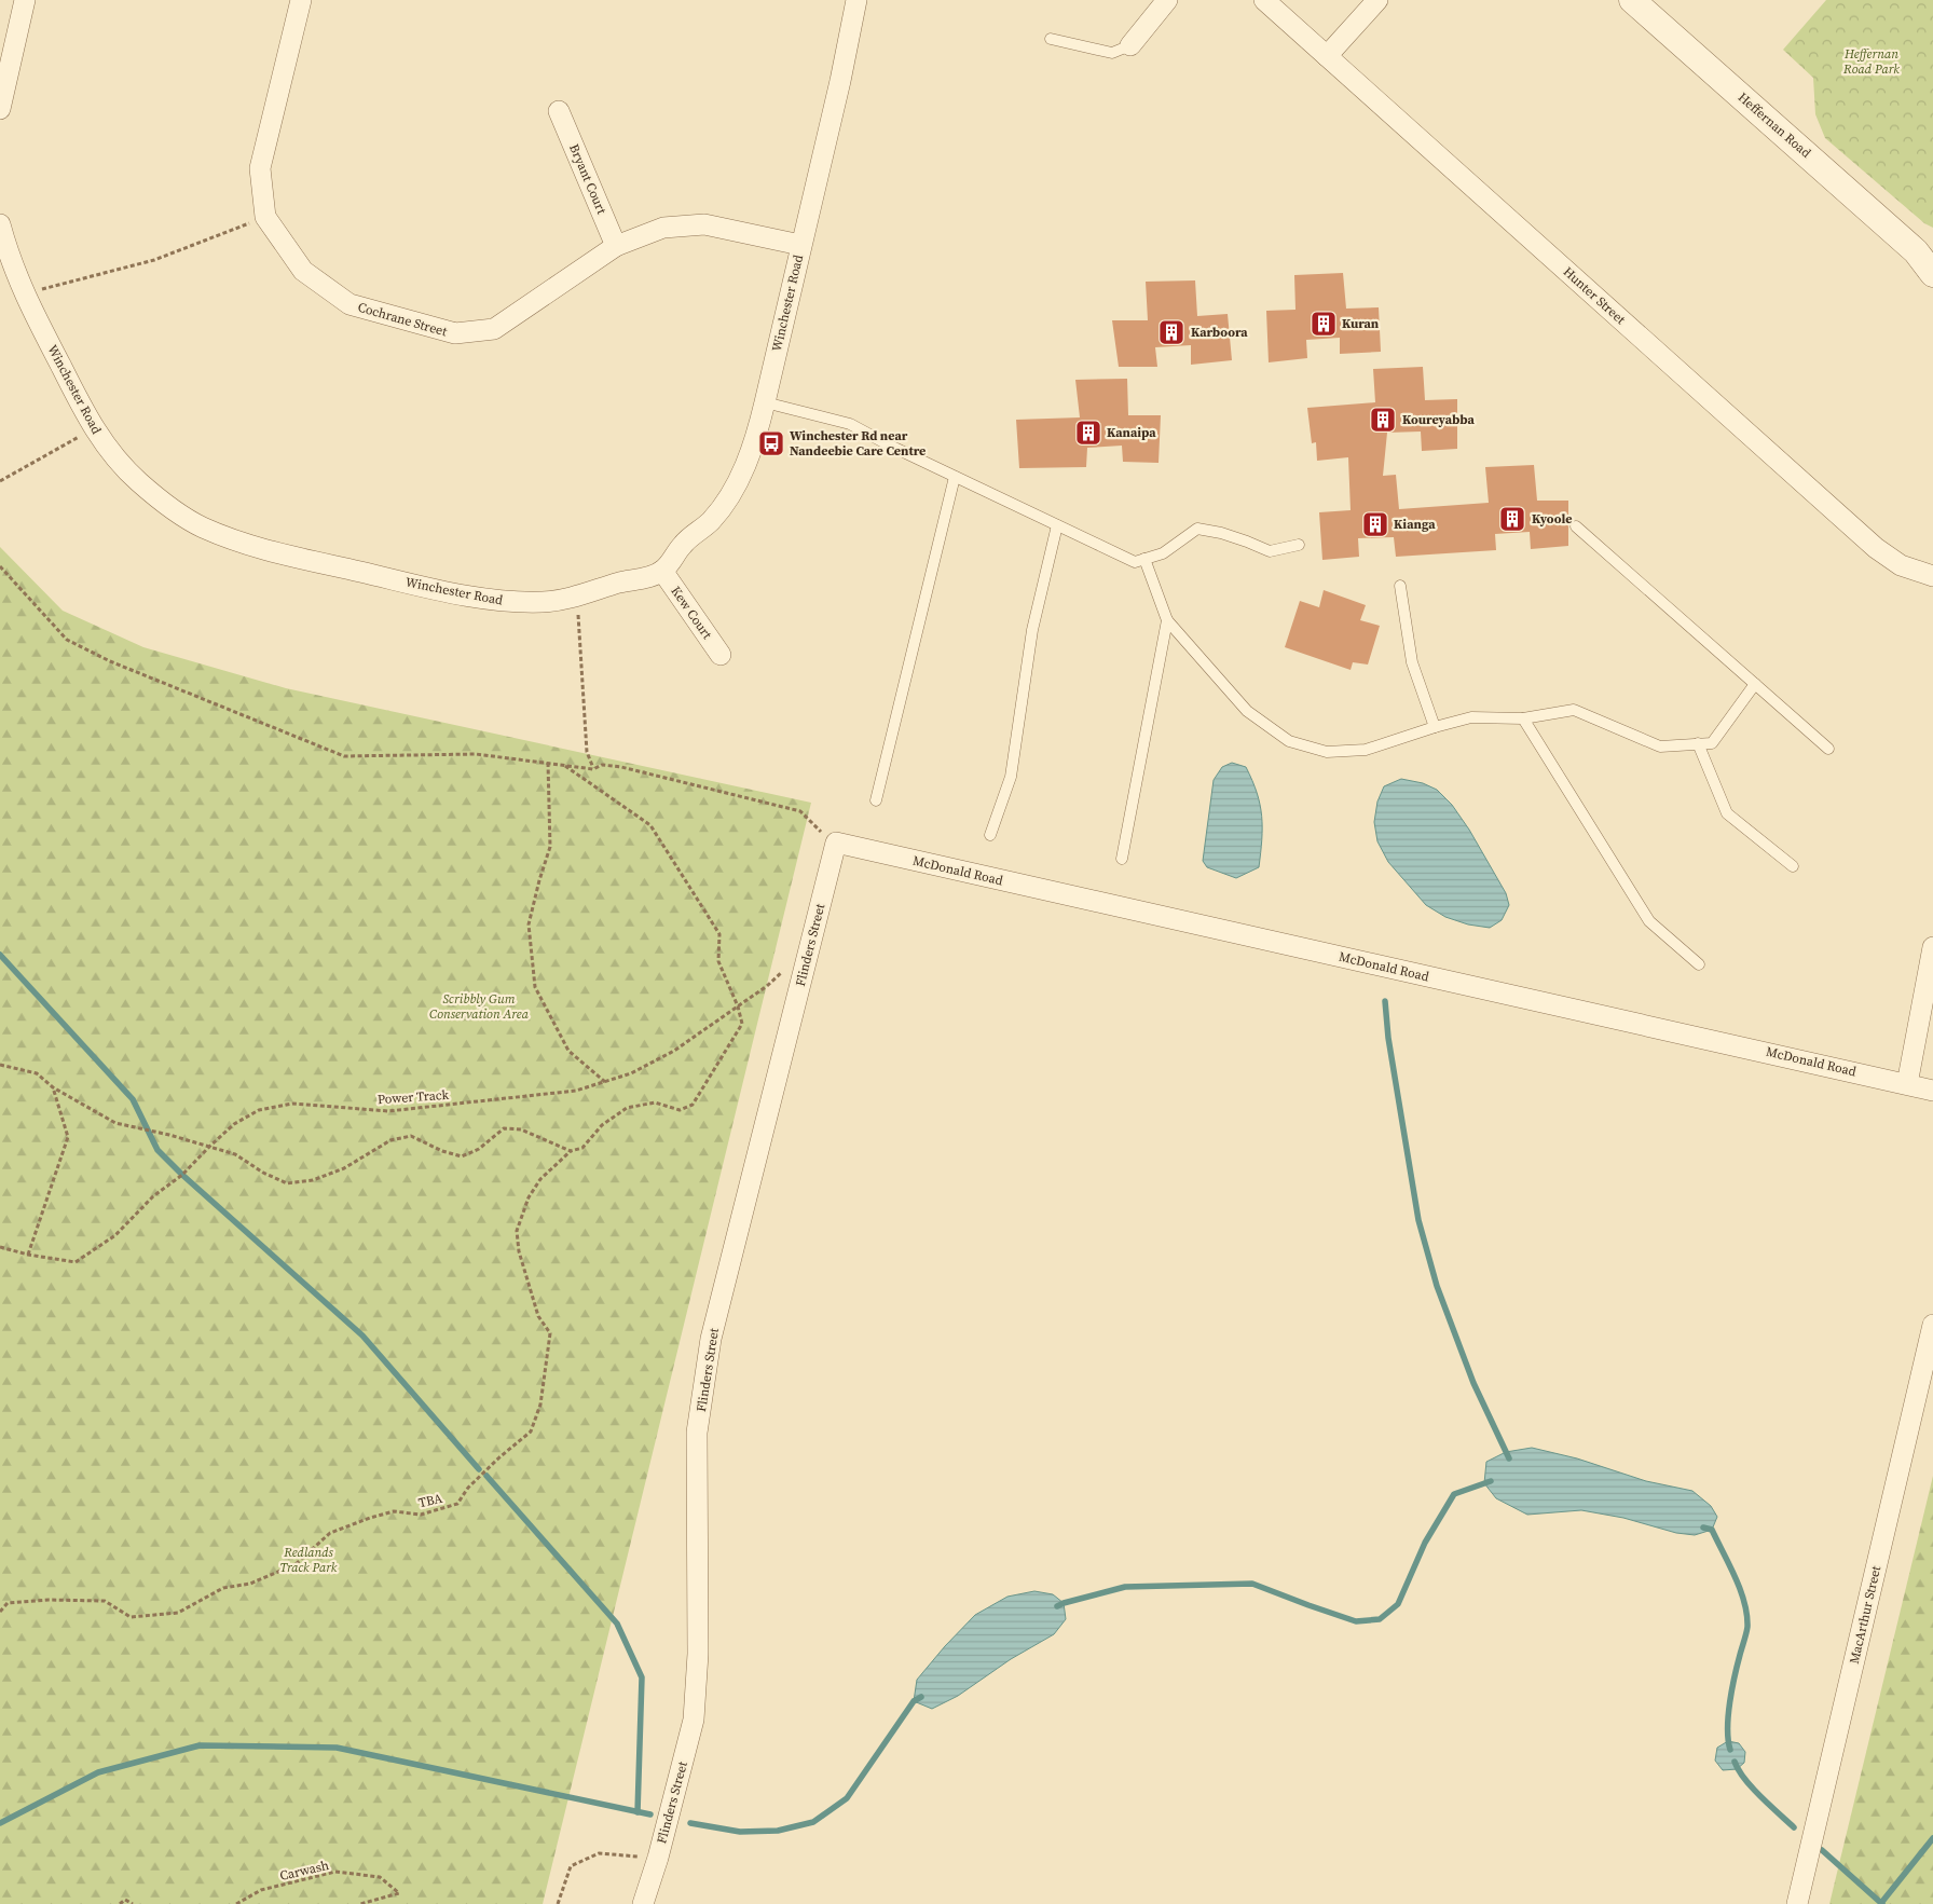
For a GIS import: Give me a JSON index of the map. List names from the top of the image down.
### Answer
{
  "streets": {
    "street": [
      "Heffernan Road",
      "Bryant Court",
      "Hunter Street",
      "Winchester Road",
      "Cochrane Street",
      "Kew Court",
      "McDonald Road",
      "Flinders Street",
      "MacArthur Street"
    ],
    "path": ["Power Track", "TBA", "Carwash"]
  },
  "crossings": [
    ["Bryant Court", "Cochrane Street"],
    ["Winchester Road", "Cochrane Street"],
    ["Winchester Road", "Kew Court"],
    ["McDonald Road", "Flinders Street"],
    ["Flinders Street", "Power Track"],
    ["Power Track", "TBA"]
  ],
  "parks": ["Heffernan Road Park", "Scribbly Gum Conservation Area", "Redlands Track Park"],
  "places": {
    "building": [
      "Kuran",
      "Karboora",
      "Koureyabba",
      "Kanaipa",
      "Kyoole",
      "Kianga"
    ],
    "bus stop": ["Winchester Rd near Nandeebie Care Centre"]
  }
}
